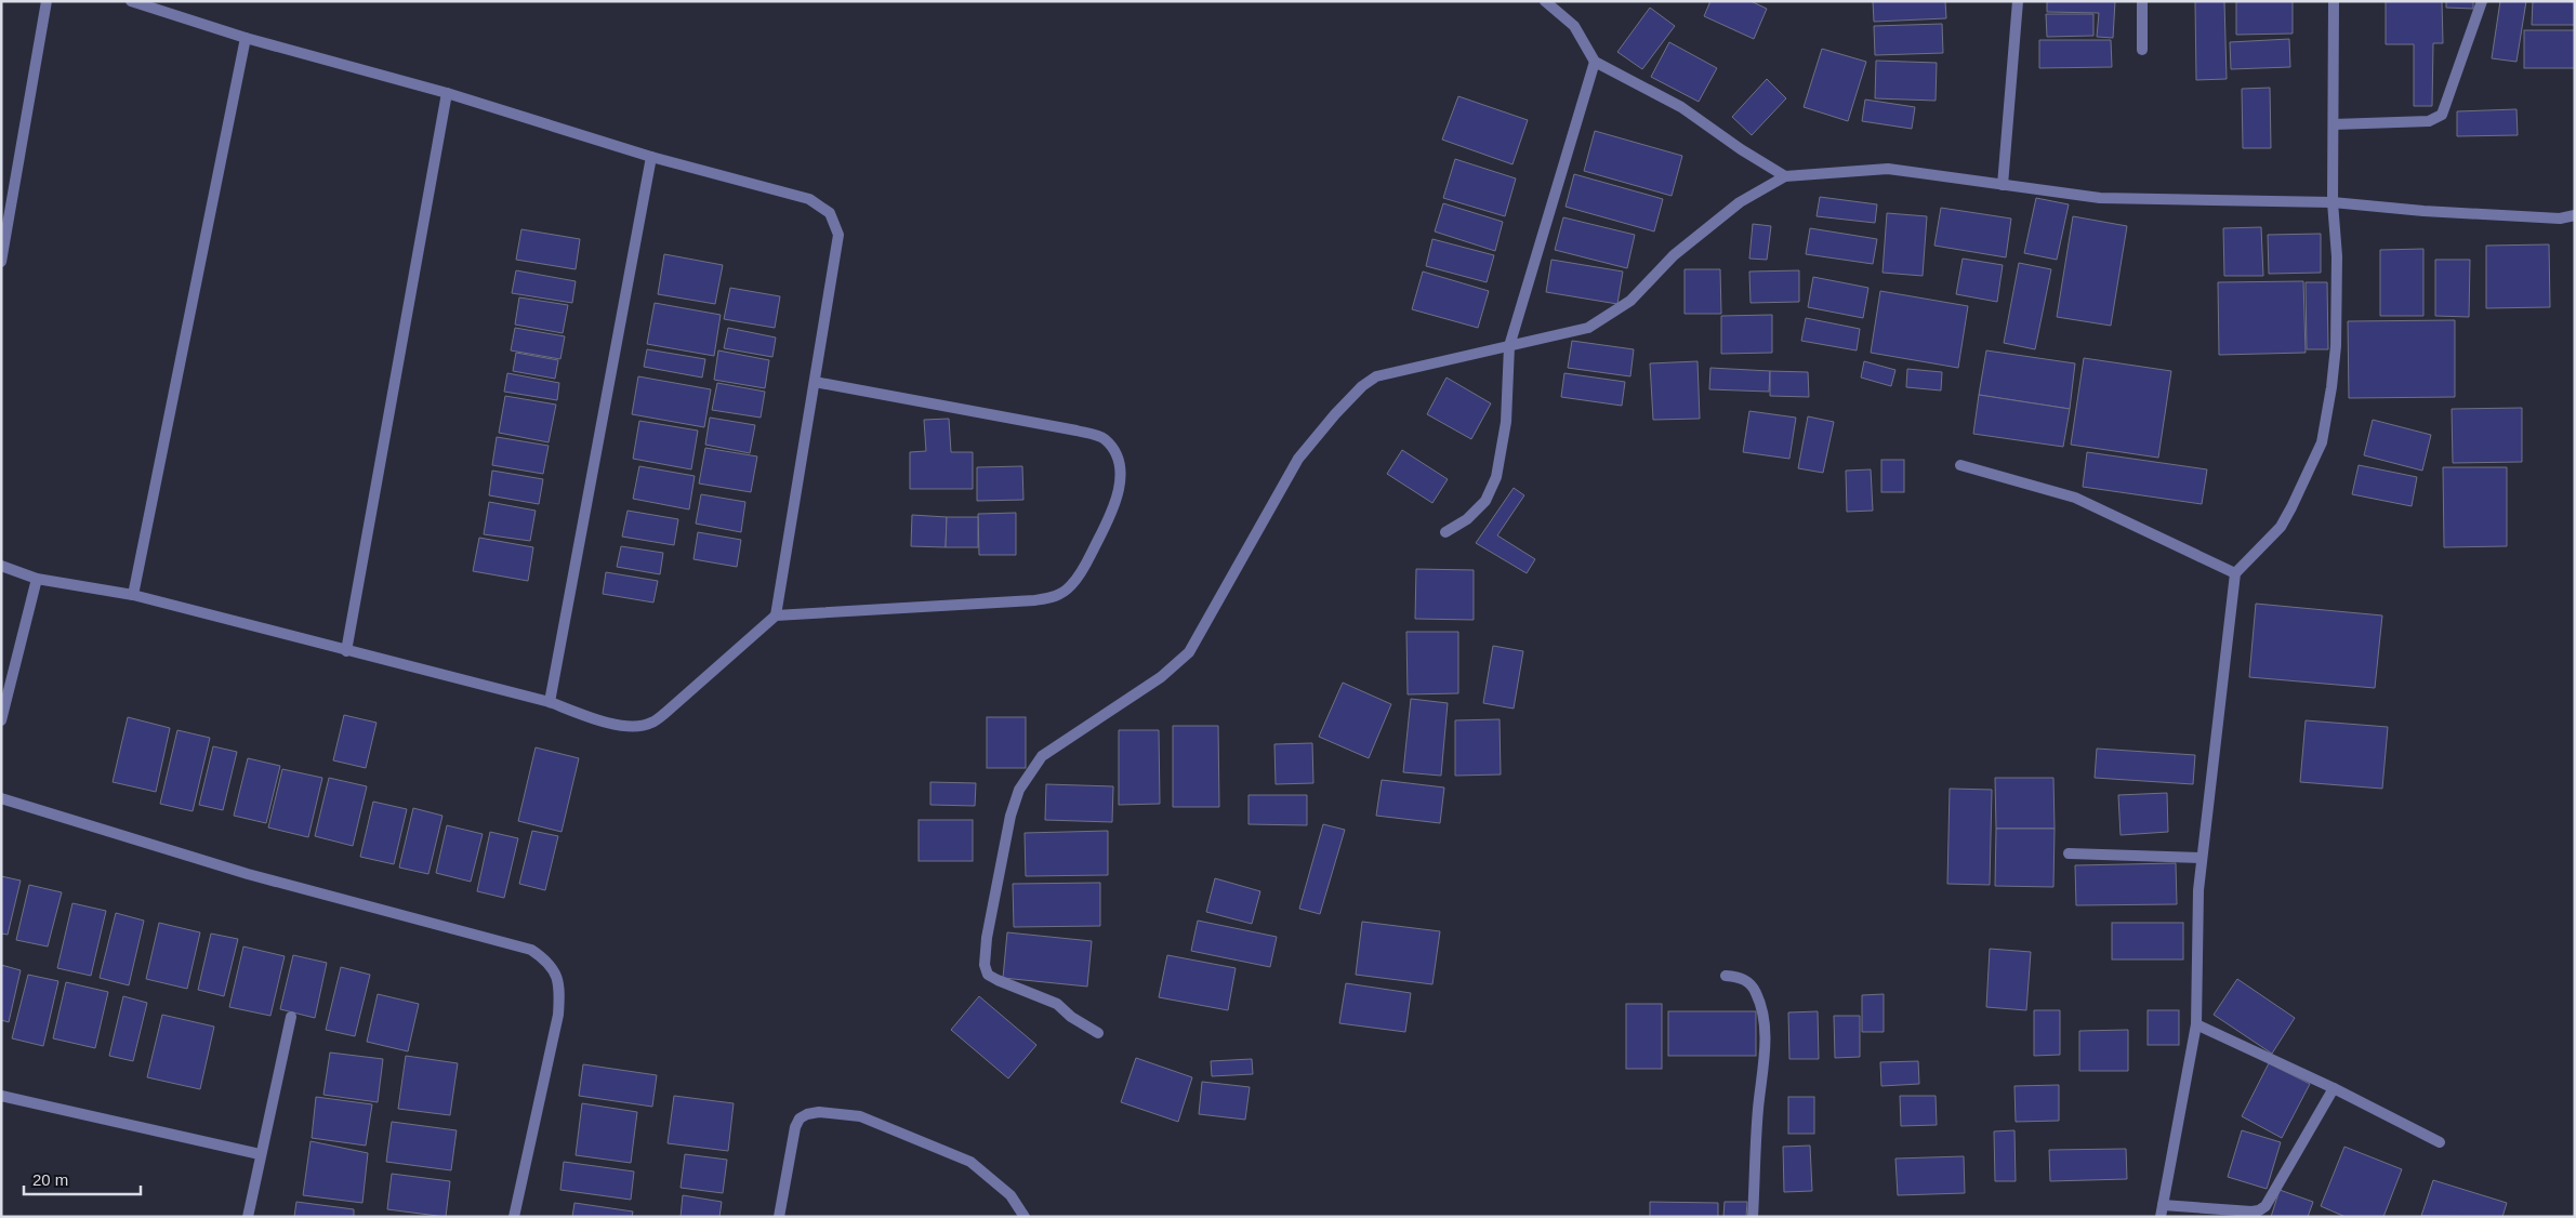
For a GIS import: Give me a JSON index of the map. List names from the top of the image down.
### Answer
{
  "scale_bar": "20 m"
}
